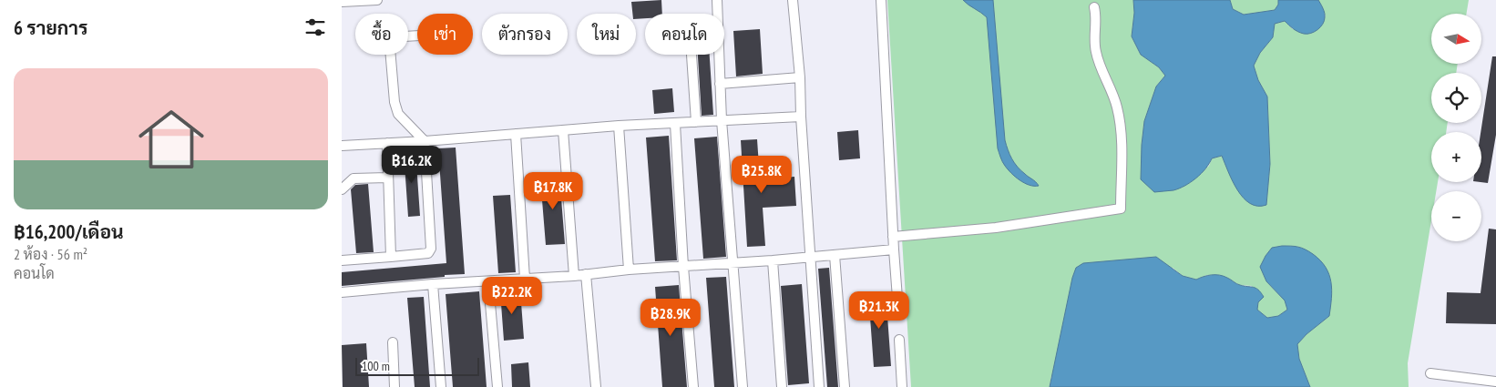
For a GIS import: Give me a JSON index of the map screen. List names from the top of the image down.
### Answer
{
  "scale_bar": "100 m",
  "north": "right",
  "page": {
    "heading": "6 รายการ",
    "map_buttons": ["+", "−"],
    "chip": [
      "ซื้อ",
      "เช่า",
      "ตัวกรอง",
      "ใหม่",
      "คอนโด"
    ],
    "list": [
      {
        "name": "฿16,200/เดือน",
        "note": "2 ห้อง · 56 m² · คอนโด"
      }
    ],
    "price": [
      "฿16.2K",
      "฿25.8K",
      "฿17.8K",
      "฿22.2K",
      "฿21.3K",
      "฿28.9K"
    ],
    "scale": "100 m"
  }
}
